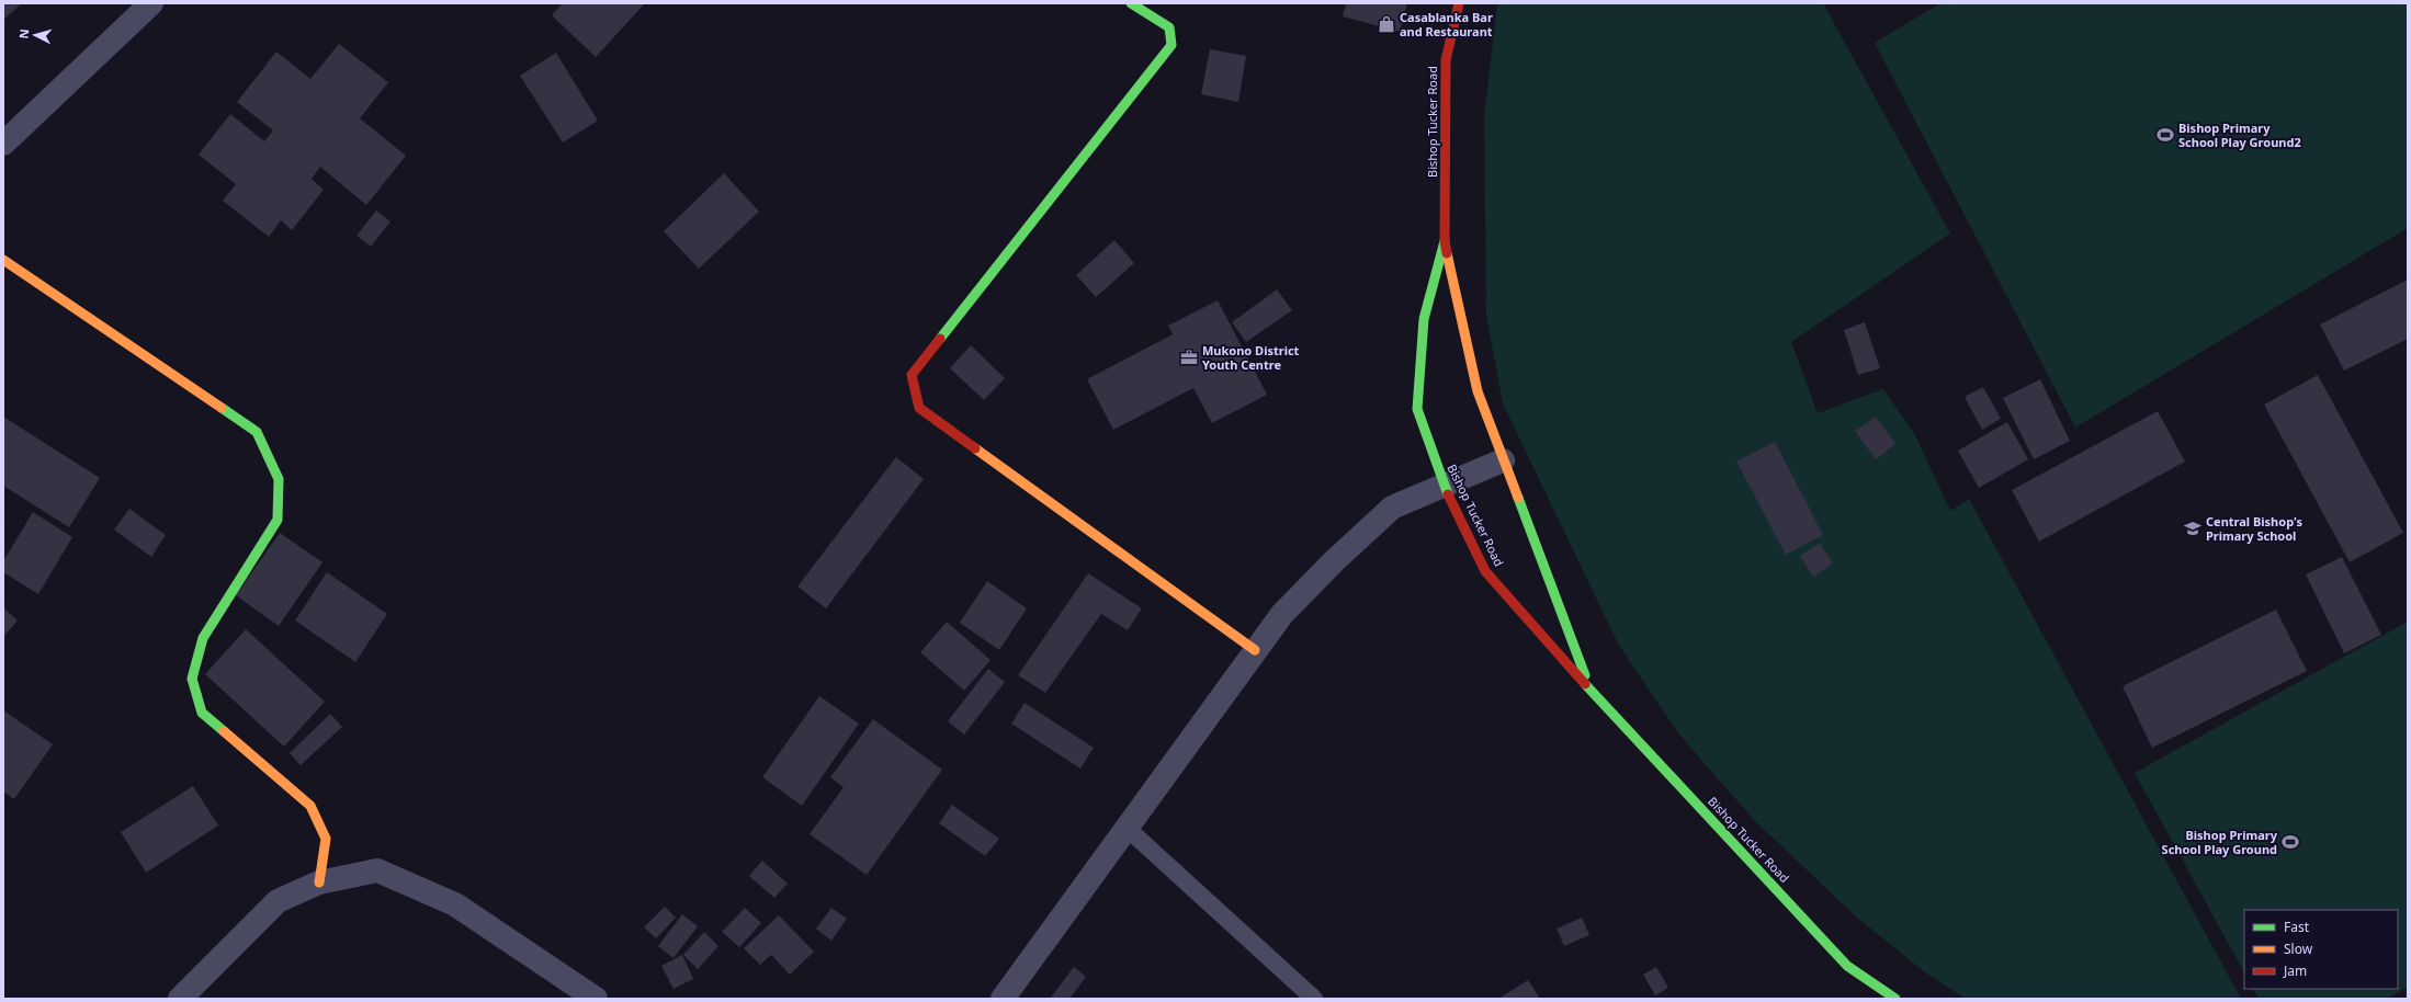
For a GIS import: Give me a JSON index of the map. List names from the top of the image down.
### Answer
{
  "streets": {
    "street": ["Bishop Tucker Road"]
  },
  "places": {
    "shop": ["Casablanka Bar and Restaurant"],
    "sports": ["Bishop Primary School Play Ground2", "Bishop Primary School Play Ground"],
    "office": ["Mukono District Youth Centre"],
    "school or university": ["Central Bishop's Primary School"]
  },
  "legend": ["Fast", "Slow", "Jam"],
  "north": "left"
}
